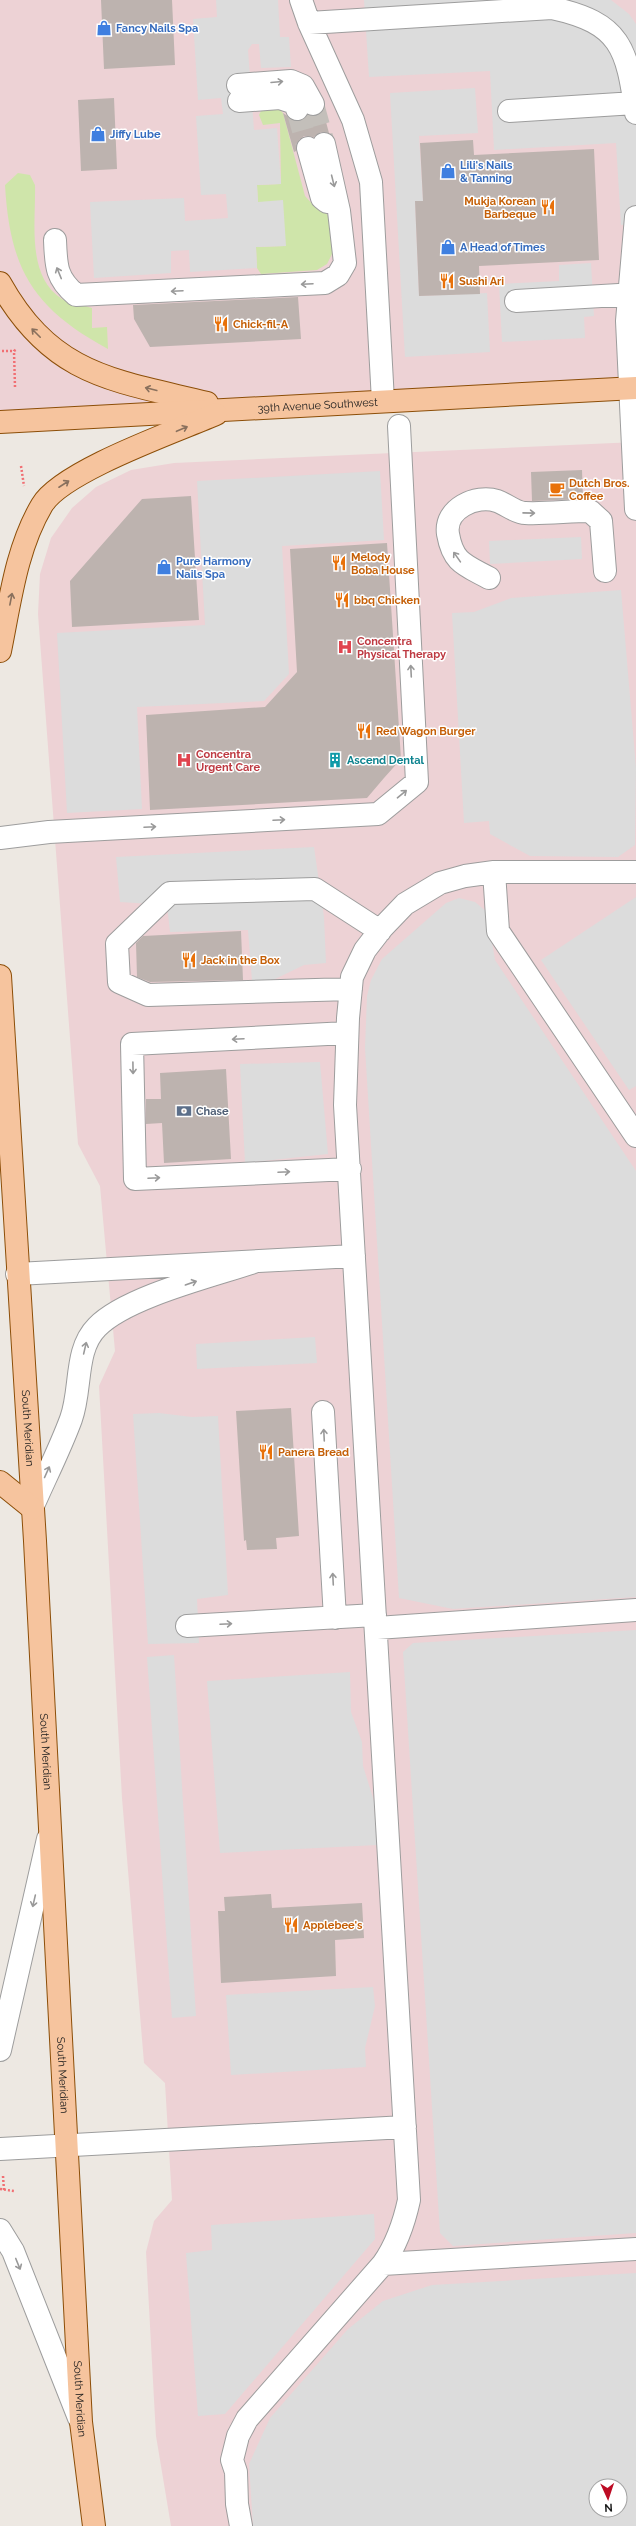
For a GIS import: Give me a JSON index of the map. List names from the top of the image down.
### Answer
{
  "streets": {
    "main road": ["39th Avenue Southwest", "South Meridian"]
  },
  "places": {
    "shop": [
      "Fancy Nails Spa",
      "Jiffy Lube",
      "Lili's Nails & Tanning",
      "A Head of Times",
      "Pure Harmony Nails Spa"
    ],
    "restaurant": [
      "Mukja Korean Barbeque",
      "Sushi Ari",
      "Chick-fil-A",
      "Melody Boba House",
      "bbq Chicken",
      "Red Wagon Burger",
      "Jack in the Box",
      "Panera Bread",
      "Applebee's"
    ],
    "cafe": ["Dutch Bros. Coffee"],
    "hospital": ["Concentra Physical Therapy", "Concentra Urgent Care"],
    "building": ["Ascend Dental"],
    "bank": ["Chase"]
  },
  "north": "bottom"
}
